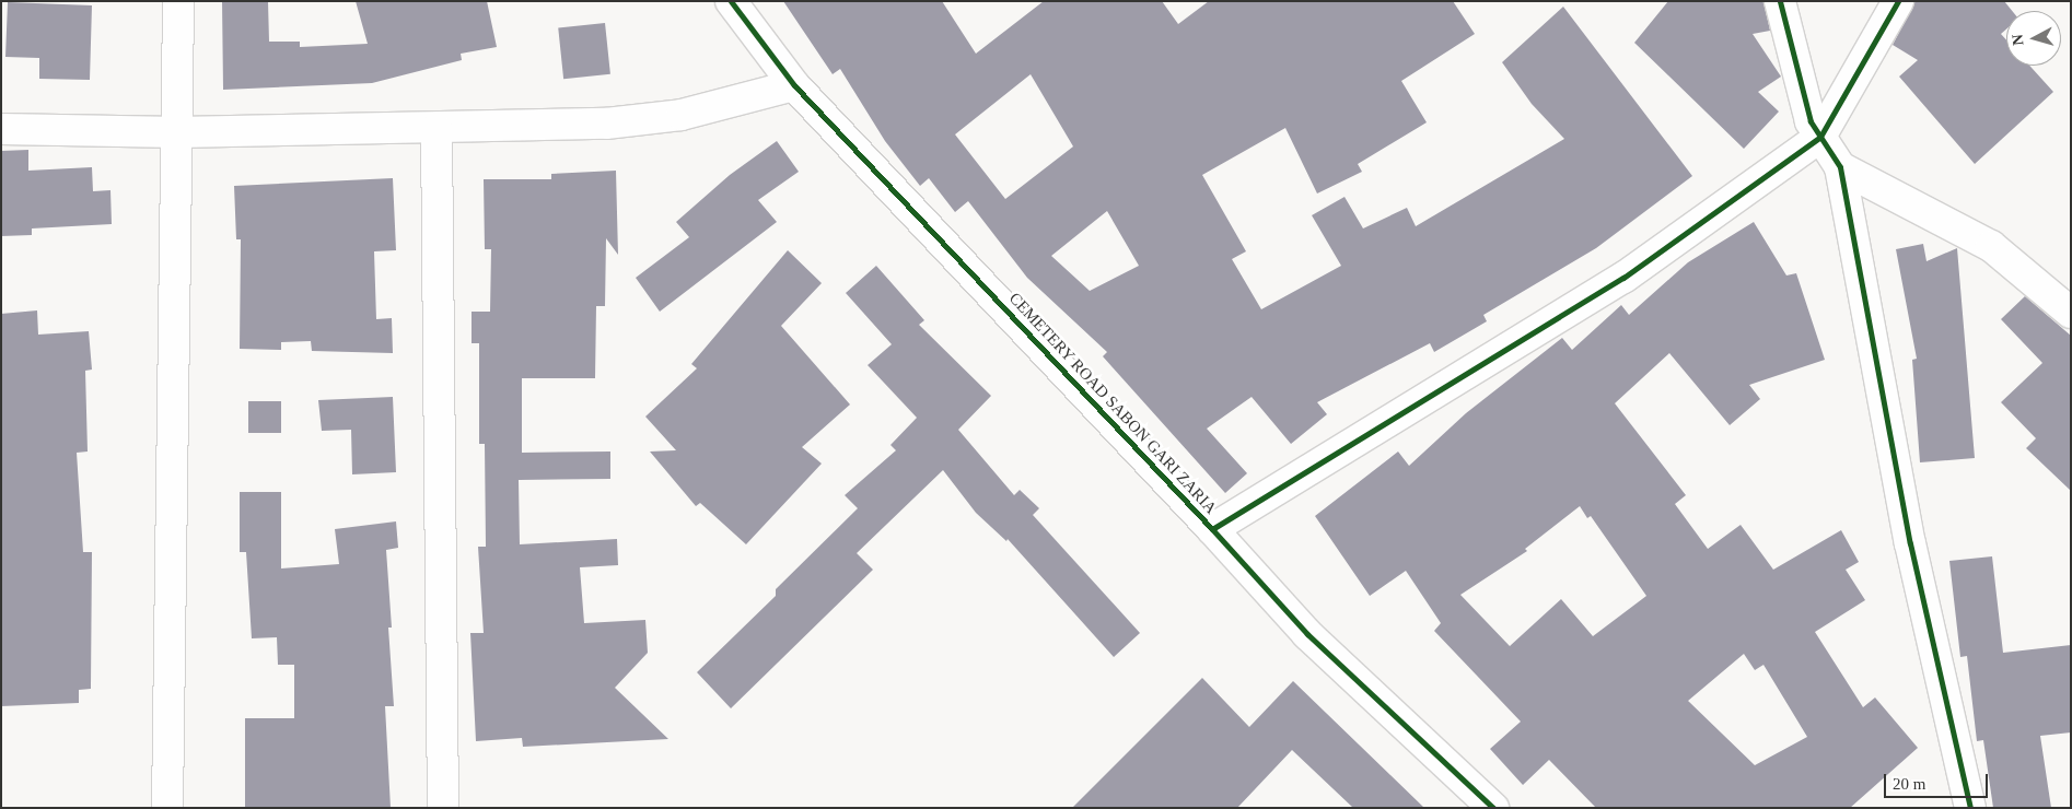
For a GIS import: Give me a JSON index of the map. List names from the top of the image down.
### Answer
{
  "streets": {
    "street": ["CEMETERY ROAD SABON GARI ZARIA"]
  },
  "scale_bar": "20 m",
  "north": "left"
}
